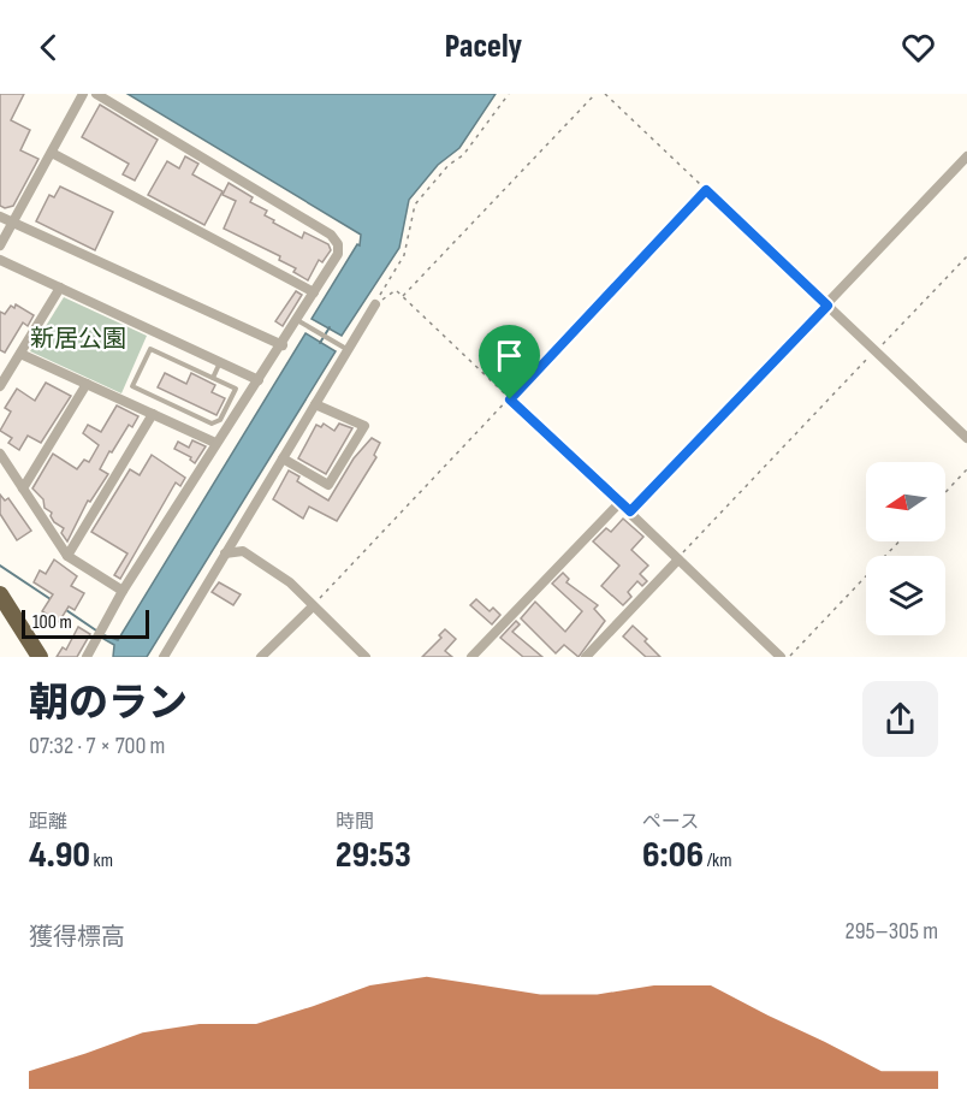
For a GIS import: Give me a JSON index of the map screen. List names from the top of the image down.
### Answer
{
  "parks": ["新居公園"],
  "scale_bar": "100 m",
  "north": "left",
  "page": {
    "header": "Pacely",
    "scale": "100 m",
    "heading": ["朝のラン", "07:32 · 7 × 700 m"],
    "stats": [
      ["距離", "4.90 km"],
      ["時間", "29:53"],
      ["ペース", "6:06 /km"]
    ],
    "chart": ["獲得標高", "295–305 m"]
  }
}
